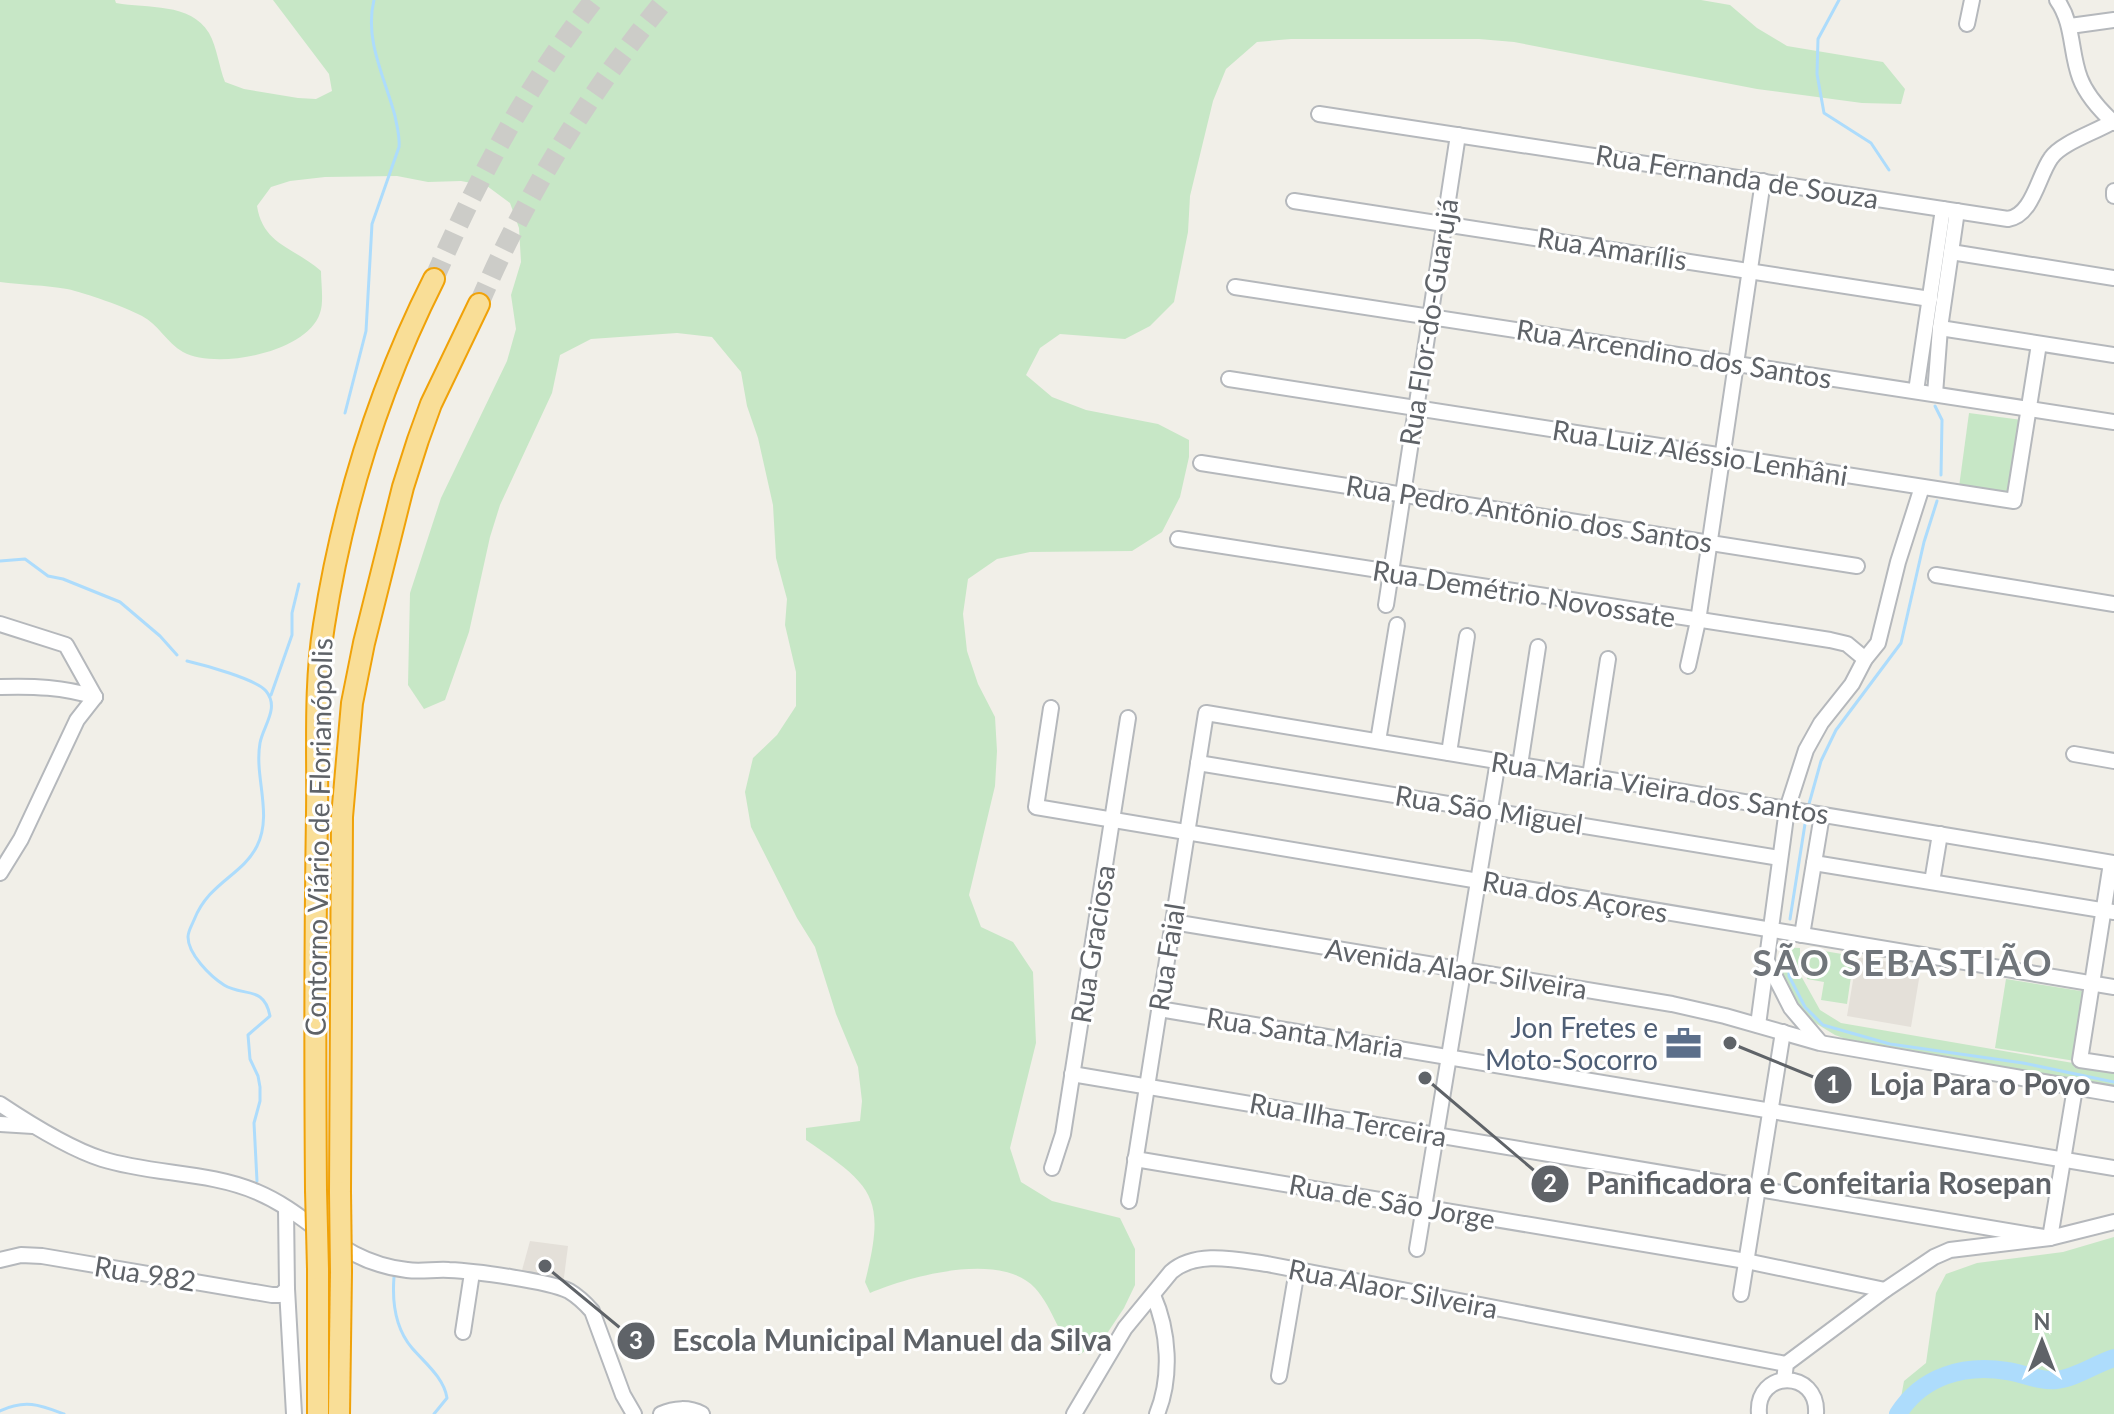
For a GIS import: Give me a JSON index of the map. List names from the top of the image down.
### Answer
{
  "streets": {
    "highway": ["Contorno Viário de Florianópolis"],
    "street": [
      "Rua Fernanda de Souza",
      "Rua Amarílis",
      "Rua Flor-do-Guarujá",
      "Rua Arcendino dos Santos",
      "Rua Luiz Aléssio Lenhâni",
      "Rua Pedro Antônio dos Santos",
      "Rua Demétrio Novossate",
      "Rua Maria Vieira dos Santos",
      "Rua São Miguel",
      "Rua dos Açores",
      "Rua Graciosa",
      "Rua Faial",
      "Avenida Alaor Silveira",
      "Rua Santa Maria",
      "Rua Ilha Terceira",
      "Rua de São Jorge",
      "Rua 982",
      "Rua Alaor Silveira"
    ]
  },
  "crossings": [
    ["Rua Fernanda de Souza", "Rua Flor-do-Guarujá"],
    ["Rua Amarílis", "Rua Flor-do-Guarujá"],
    ["Rua Flor-do-Guarujá", "Rua Arcendino dos Santos"],
    ["Rua Flor-do-Guarujá", "Rua Luiz Aléssio Lenhâni"],
    ["Rua Flor-do-Guarujá", "Rua Pedro Antônio dos Santos"],
    ["Rua Flor-do-Guarujá", "Rua Demétrio Novossate"],
    ["Rua Arcendino dos Santos", "Rua Luiz Aléssio Lenhâni"],
    ["Rua Maria Vieira dos Santos", "Rua Faial"],
    ["Rua São Miguel", "Rua Faial"],
    ["Rua dos Açores", "Rua Graciosa"],
    ["Rua dos Açores", "Rua Faial"],
    ["Rua Graciosa", "Rua Ilha Terceira"],
    ["Rua Faial", "Avenida Alaor Silveira"],
    ["Rua Faial", "Rua Santa Maria"],
    ["Rua Faial", "Rua Ilha Terceira"],
    ["Rua Faial", "Rua de São Jorge"]
  ],
  "districts": ["SÃO SEBASTIÃO"],
  "places": {
    "other": ["Loja Para o Povo", "Panificadora e Confeitaria Rosepan", "Escola Municipal Manuel da Silva"],
    "office": ["Jon Fretes e Moto-Socorro"]
  },
  "north": "top"
}
